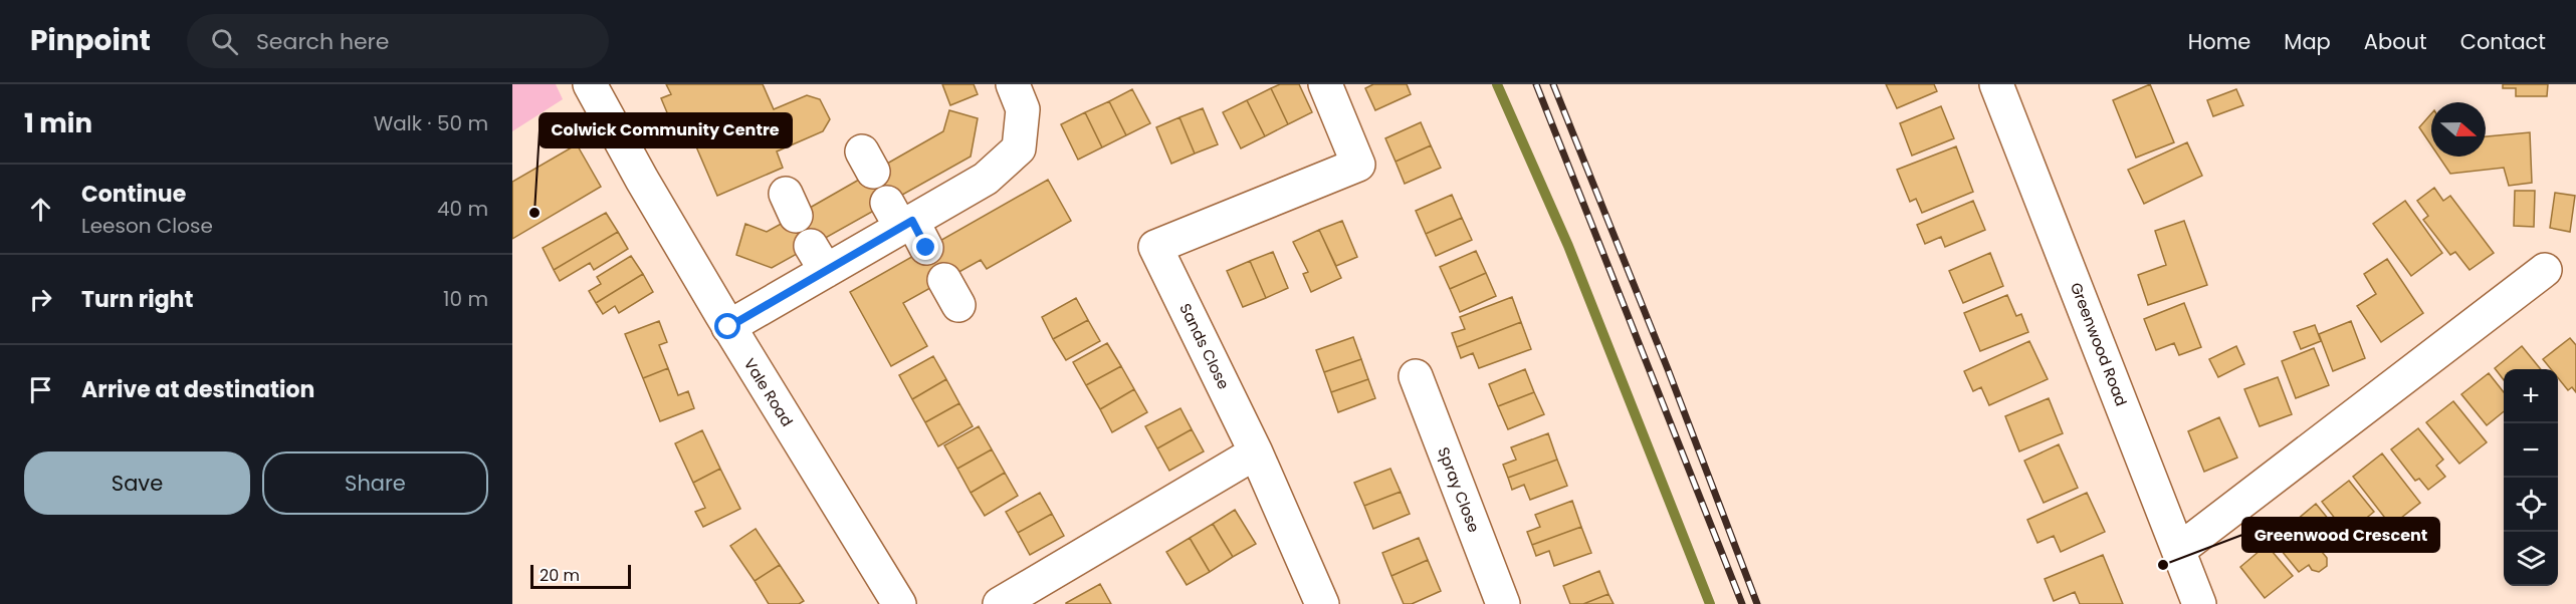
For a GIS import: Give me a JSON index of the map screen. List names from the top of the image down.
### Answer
{
  "streets": {
    "street": [
      "Greenwood Road",
      "Sands Close",
      "Vale Road",
      "Spray Close"
    ]
  },
  "places": ["Colwick Community Centre", "Greenwood Crescent"],
  "scale_bar": "20 m",
  "north": "right",
  "page": {
    "header": "Pinpoint",
    "search": "Search here",
    "nav": [
      "Home",
      "Map",
      "About",
      "Contact"
    ],
    "heading": ["1 min", "Walk · 50 m"],
    "list": [
      ["Continue", "Leeson Close", "40 m"],
      ["Turn right", "10 m"],
      "Arrive at destination"
    ],
    "map_buttons": ["+", "−"],
    "buttons": ["Save", "Share"],
    "scale": "20 m"
  }
}
